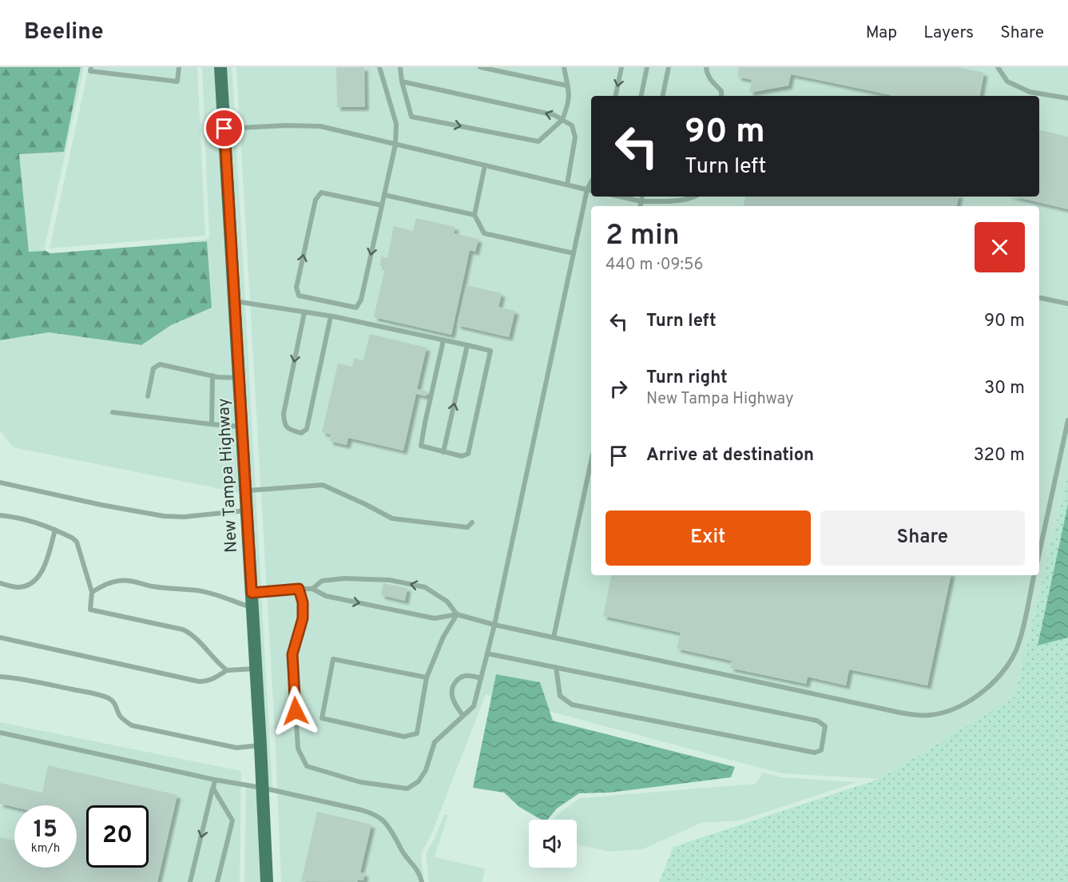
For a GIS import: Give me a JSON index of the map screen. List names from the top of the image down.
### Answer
{
  "streets": {
    "main road": ["New Tampa Highway"]
  },
  "page": {
    "header": "Beeline",
    "nav": ["Map", "Layers", "Share"],
    "turn": ["90 m", "Turn left"],
    "heading": ["2 min", "440 m · 09:56"],
    "list": [
      {
        "name": "Turn left",
        "value": "90 m"
      },
      {
        "name": "Turn right",
        "note": "New Tampa Highway",
        "value": "30 m"
      },
      {
        "name": "Arrive at destination",
        "value": "320 m"
      }
    ],
    "buttons": ["Exit", "Share"],
    "speed": "15 km/h",
    "limit": "20"
  }
}
